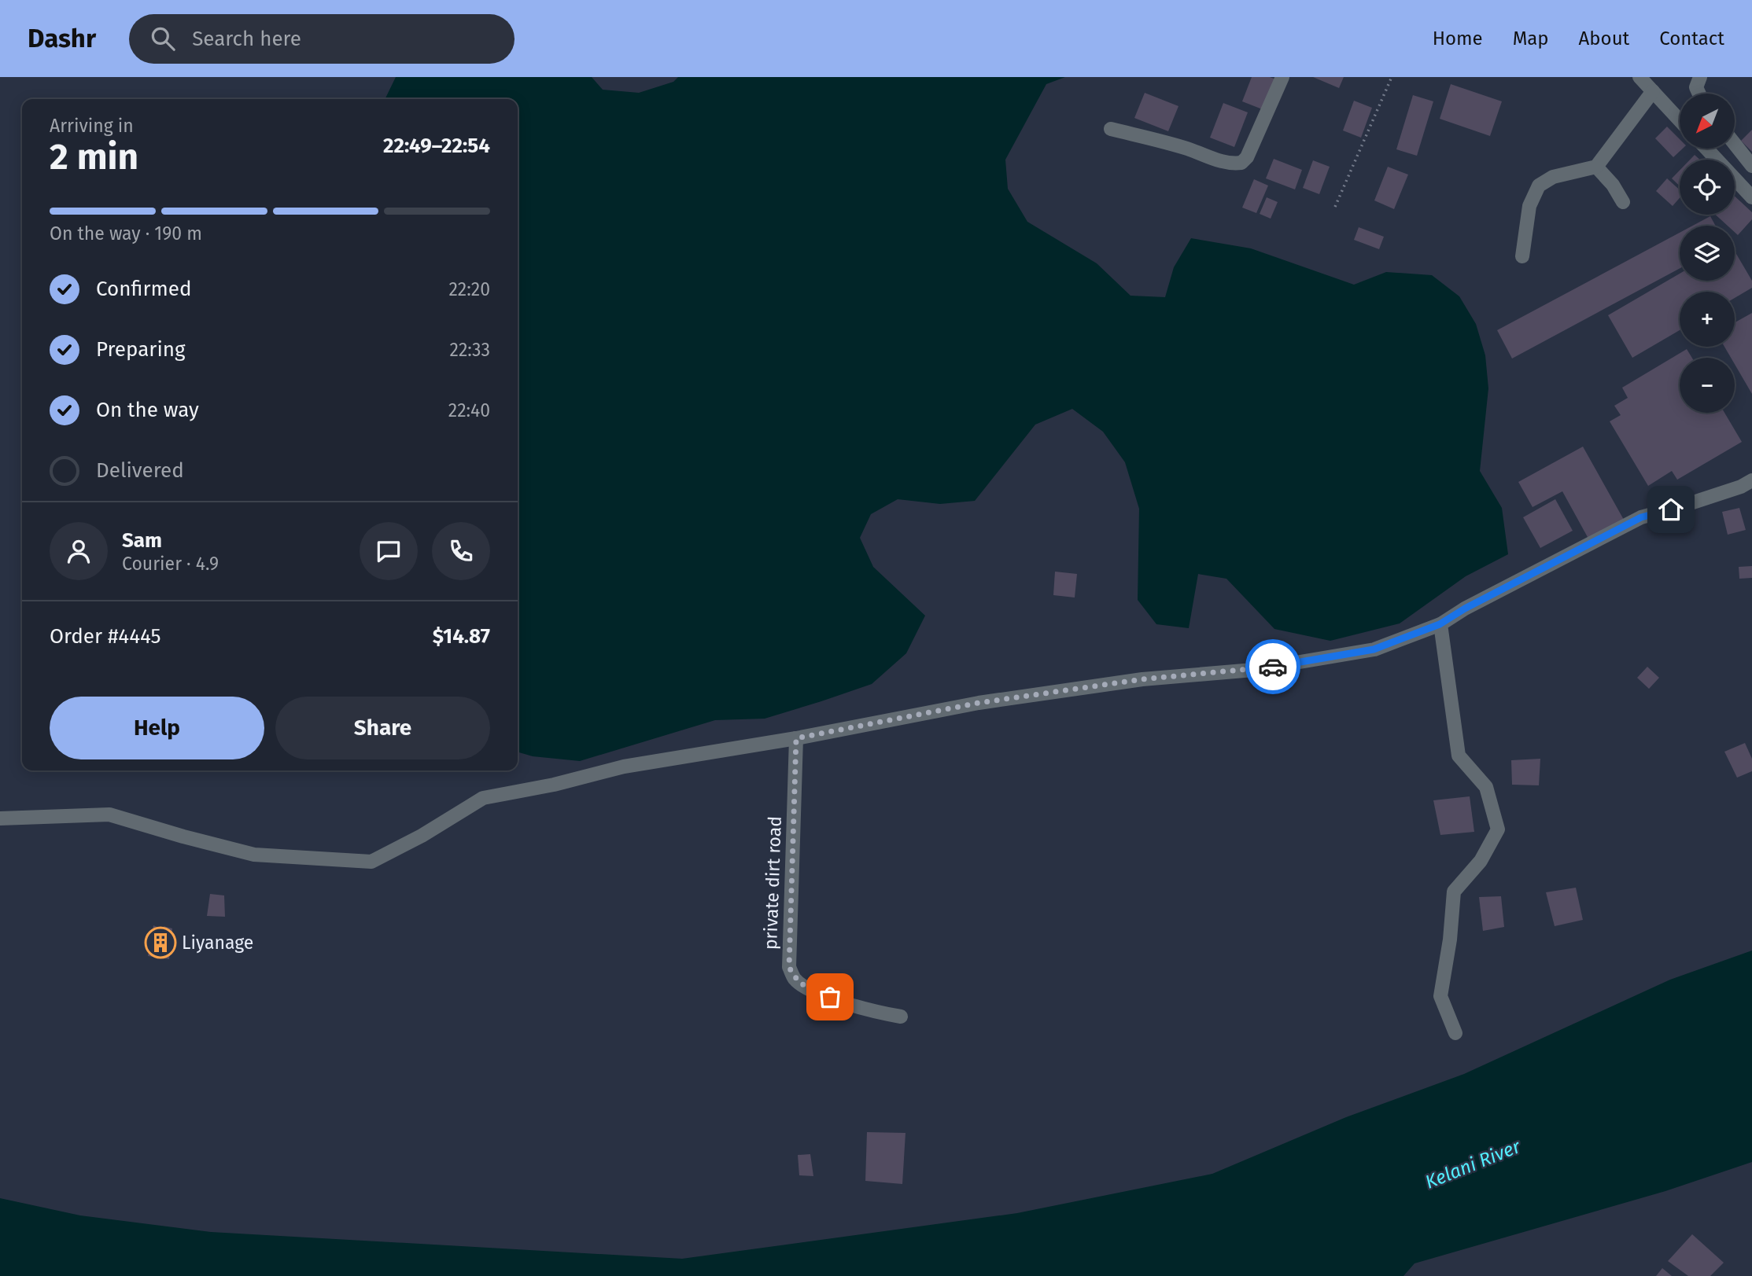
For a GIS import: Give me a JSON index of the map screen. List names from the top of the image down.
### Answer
{
  "streets": {
    "street": ["private dirt road"]
  },
  "water": ["Kelani River"],
  "places": {
    "building": ["Liyanage"]
  },
  "north": "bottom left",
  "page": {
    "header": "Dashr",
    "search": "Search here",
    "nav": [
      "Home",
      "Map",
      "About",
      "Contact"
    ],
    "map_buttons": ["+", "−"],
    "heading": ["2 min", "Arriving in", "22:49–22:54"],
    "panel": [
      "Sam",
      "Courier · 4.9",
      "Order #4445",
      "$14.87"
    ],
    "bar": "On the way · 190 m",
    "list": [
      ["Confirmed", "22:20"],
      ["Preparing", "22:33"],
      ["On the way", "22:40"],
      "Delivered"
    ],
    "buttons": ["Help", "Share"]
  }
}
